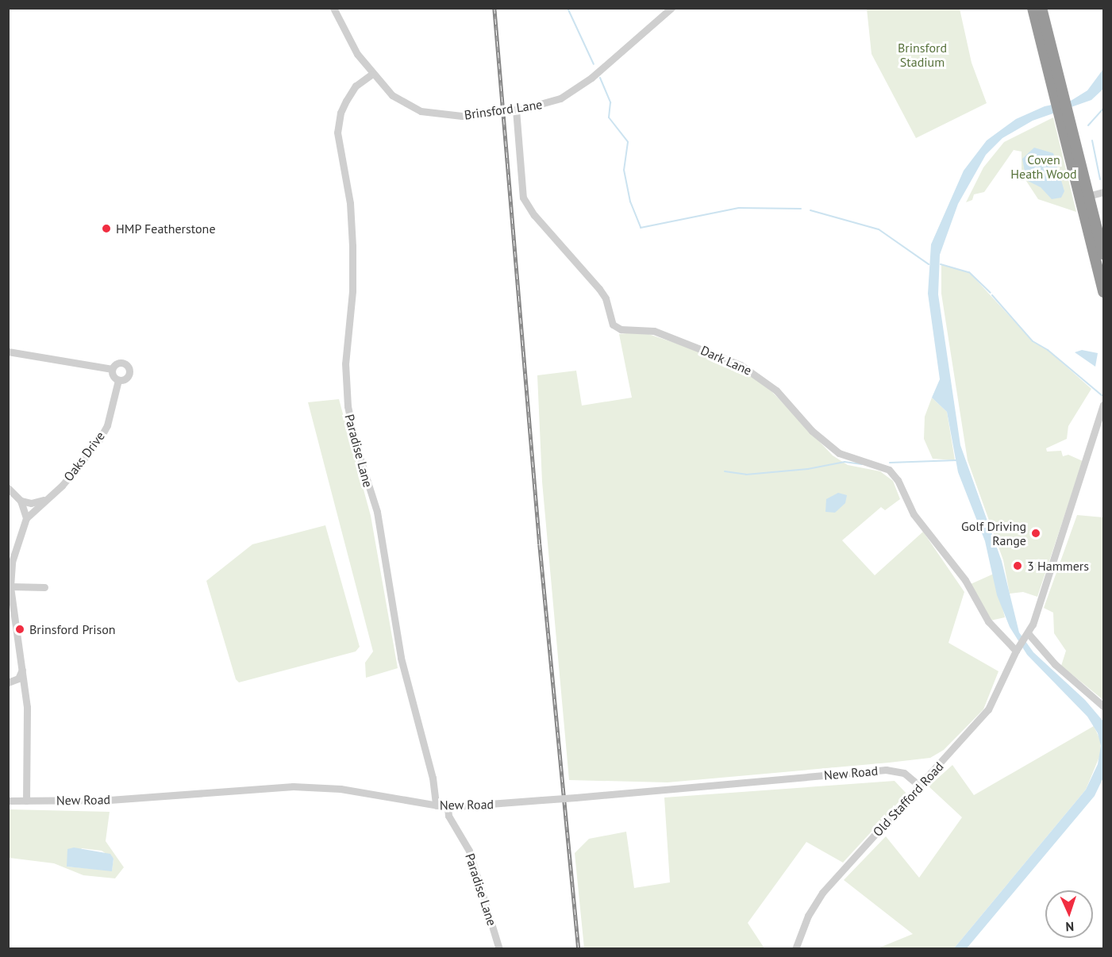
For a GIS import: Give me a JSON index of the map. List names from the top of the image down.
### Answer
{
  "streets": {
    "street": [
      "Brinsford Lane",
      "Dark Lane",
      "Paradise Lane",
      "Oaks Drive",
      "New Road",
      "Old Stafford Road"
    ]
  },
  "crossings": [
    ["Brinsford Lane", "Dark Lane"],
    ["Brinsford Lane", "Paradise Lane"],
    ["Dark Lane", "Old Stafford Road"],
    ["Paradise Lane", "New Road"],
    ["Oaks Drive", "New Road"],
    ["New Road", "Old Stafford Road"]
  ],
  "parks": ["Brinsford Stadium", "Coven Heath Wood"],
  "places": [
    "HMP Featherstone",
    "Golf Driving Range",
    "3 Hammers",
    "Brinsford Prison"
  ],
  "north": "bottom"
}
